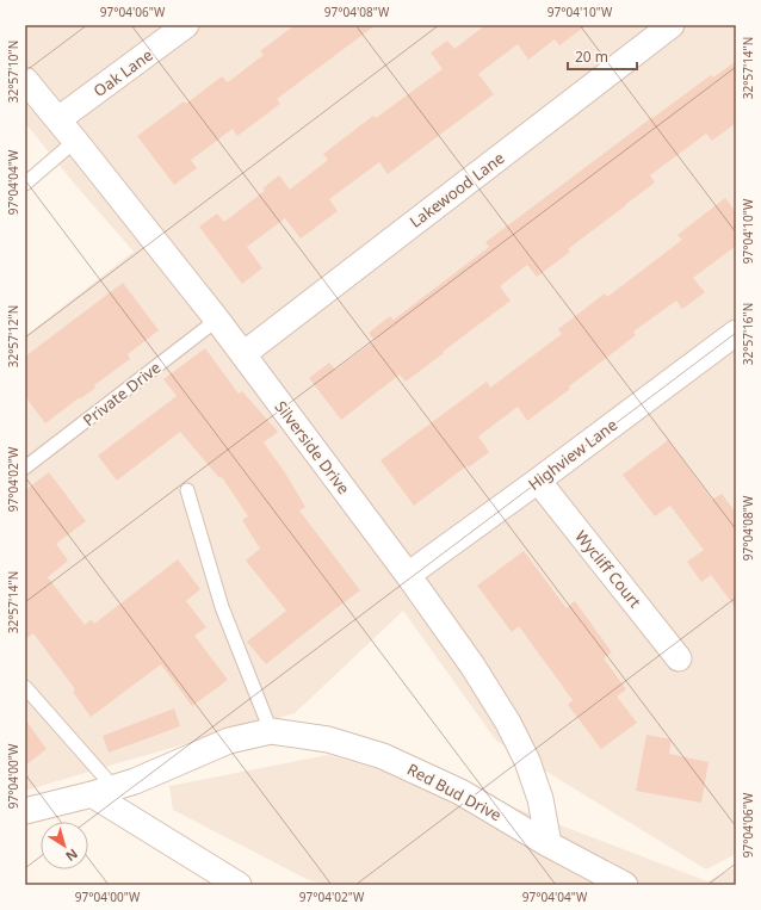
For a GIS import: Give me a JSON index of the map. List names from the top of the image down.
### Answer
{
  "streets": {
    "street": [
      "Oak Lane",
      "Lakewood Lane",
      "Silverside Drive",
      "Highview Lane",
      "Wycliff Court",
      "Red Bud Drive"
    ],
    "lane": ["Private Drive"]
  },
  "crossings": [
    ["Oak Lane", "Silverside Drive"],
    ["Lakewood Lane", "Silverside Drive"],
    ["Private Drive", "Silverside Drive"],
    ["Silverside Drive", "Highview Lane"],
    ["Silverside Drive", "Red Bud Drive"],
    ["Highview Lane", "Wycliff Court"]
  ],
  "scale_bar": "20 m",
  "north": "bottom right",
  "coordinates": [
    "97°04'06\"W",
    "97°04'08\"W",
    "97°04'10\"W",
    "32°57'14\"N",
    "32°57'10\"N",
    "97°04'04\"W",
    "32°57'16\"N",
    "32°57'12\"N",
    "97°04'02\"W",
    "97°04'00\"W"
  ]
}
